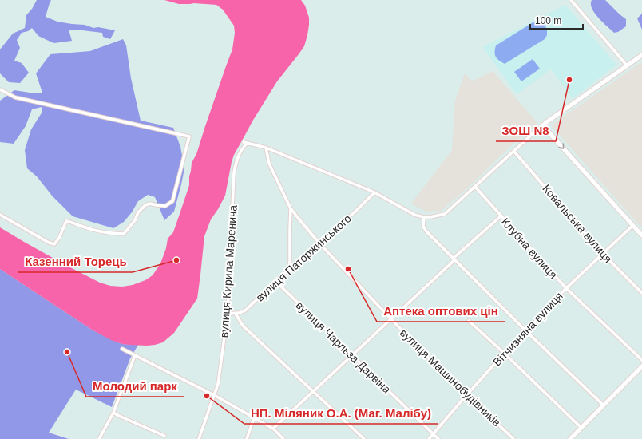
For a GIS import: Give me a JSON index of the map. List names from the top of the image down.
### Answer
{
  "streets": {
    "street": [
      "Ковальська вулиця",
      "Клубна вулиця",
      "вулиця Паторжинського",
      "вулиця Кирила Маренича",
      "Вітчизняна вулиця",
      "вулиця Чарльза Дарвіна",
      "вулиця Машинобудівників"
    ]
  },
  "crossings": [
    ["Ковальська вулиця", "Вітчизняна вулиця"],
    ["Клубна вулиця", "Вітчизняна вулиця"],
    ["вулиця Паторжинського", "вулиця Кирила Маренича"],
    ["вулиця Паторжинського", "вулиця Чарльза Дарвіна"],
    ["вулиця Паторжинського", "вулиця Машинобудівників"],
    ["Вітчизняна вулиця", "вулиця Чарльза Дарвіна"],
    ["Вітчизняна вулиця", "вулиця Машинобудівників"]
  ],
  "places": [
    "ЗОШ N8",
    "Казенний Торець",
    "Аптека оптових цін",
    "Молодий парк",
    "НП. Міляник О.А. (Маг. Малібу)"
  ],
  "scale_bar": "100 m"
}
